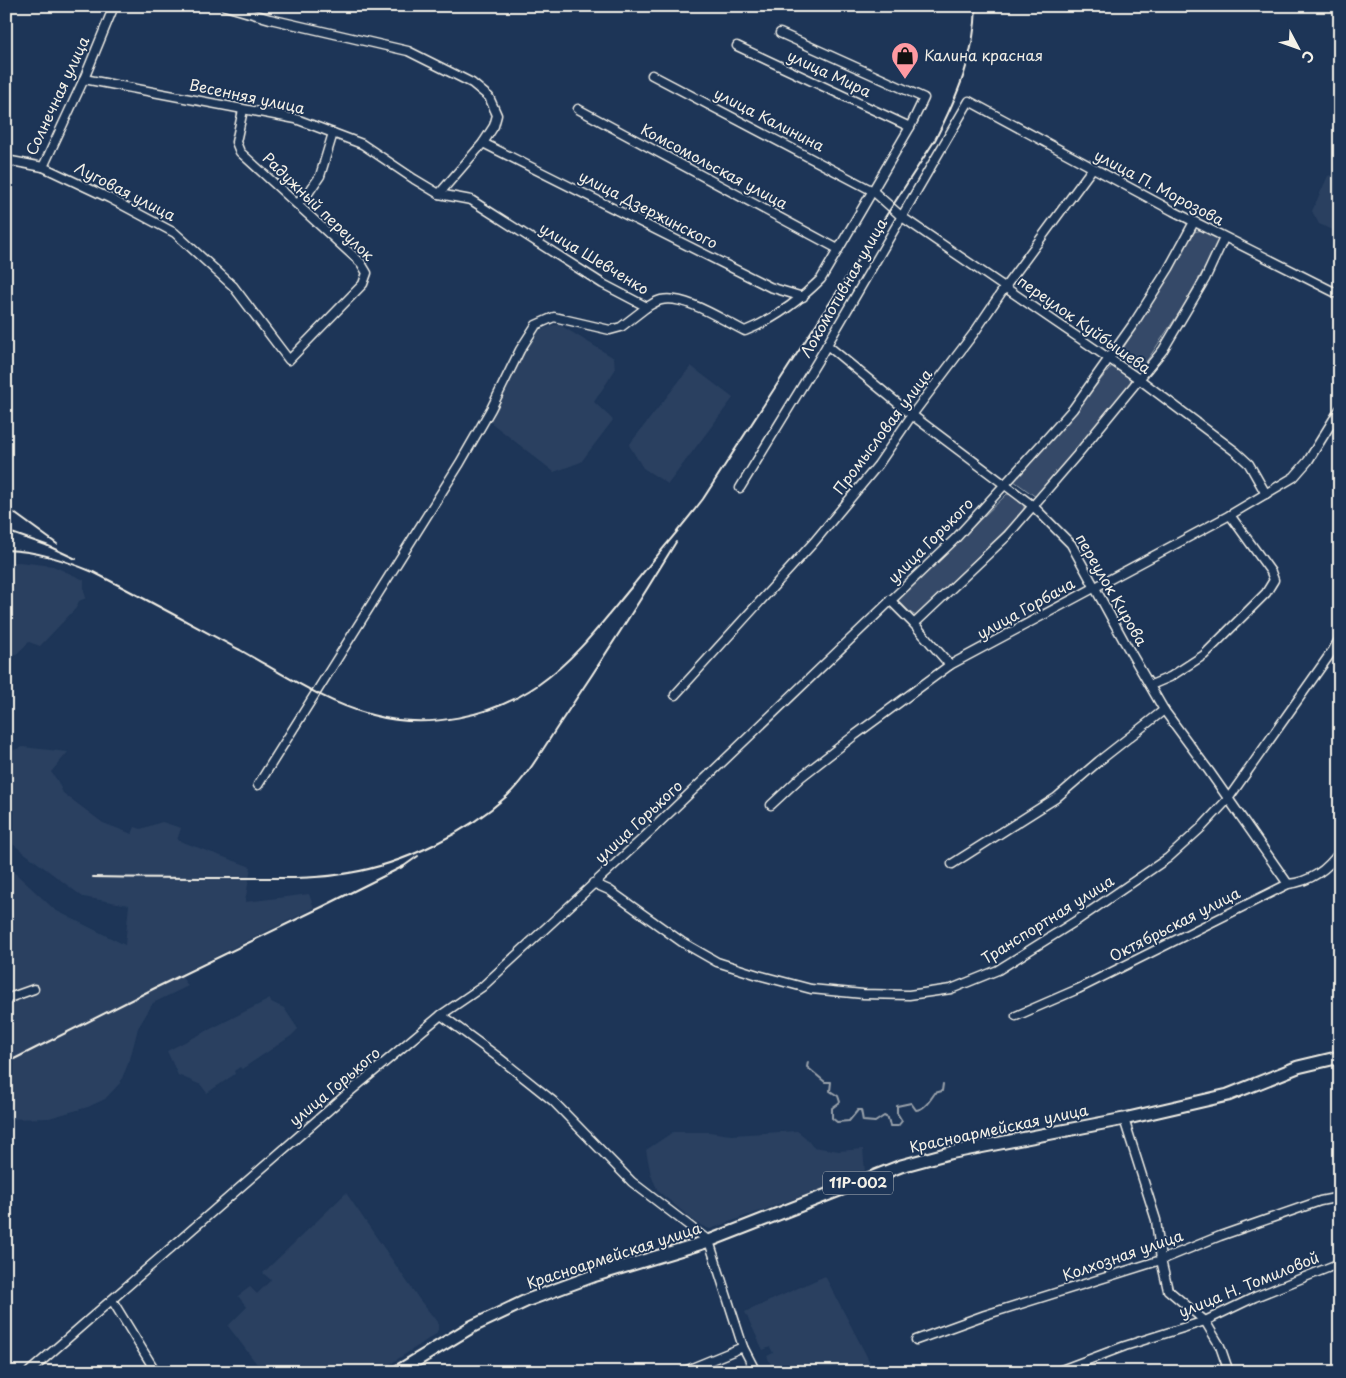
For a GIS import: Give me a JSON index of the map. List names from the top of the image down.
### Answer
{
  "streets": {
    "main road": ["Красноармейская улица", "11Р-002"],
    "street": [
      "улица Мира",
      "Солнечная улица",
      "Весенняя улица",
      "улица Калинина",
      "Комсомольская улица",
      "улица П. Морозова",
      "Луговая улица",
      "Радужный переулок",
      "улица Дзержинского",
      "улица Шевченко",
      "Локомотивная улица",
      "переулок Куйбышева",
      "Промысловая улица",
      "улица Горького",
      "переулок Кирова",
      "улица Горбача",
      "Транспортная улица",
      "Октябрьская улица",
      "Колхозная улица",
      "улица Н. Томиловой"
    ]
  },
  "crossings": [
    ["улица Мира", "улица Шевченко"],
    ["Солнечная улица", "Весенняя улица"],
    ["Солнечная улица", "Луговая улица"],
    ["Весенняя улица", "Радужный переулок"],
    ["Весенняя улица", "улица Шевченко"],
    ["улица Калинина", "улица Шевченко"],
    ["улица Калинина", "переулок Куйбышева"],
    ["Комсомольская улица", "улица Шевченко"],
    ["улица П. Морозова", "Локомотивная улица"],
    ["улица П. Морозова", "Промысловая улица"],
    ["улица П. Морозова", "улица Горького"],
    ["Луговая улица", "Радужный переулок"],
    ["улица Дзержинского", "улица Шевченко"],
    ["улица Шевченко", "переулок Куйбышева"],
    ["Локомотивная улица", "переулок Куйбышева"],
    ["Локомотивная улица", "переулок Кирова"],
    ["переулок Куйбышева", "Промысловая улица"],
    ["переулок Куйбышева", "улица Горького"],
    ["переулок Куйбышева", "улица Горбача"],
    ["Промысловая улица", "переулок Кирова"],
    ["улица Горького", "переулок Кирова"],
    ["улица Горького", "Транспортная улица"],
    ["переулок Кирова", "улица Горбача"],
    ["переулок Кирова", "Транспортная улица"],
    ["переулок Кирова", "Октябрьская улица"]
  ],
  "places": {
    "shop": ["Калина красная"]
  },
  "north": "bottom right"
}
